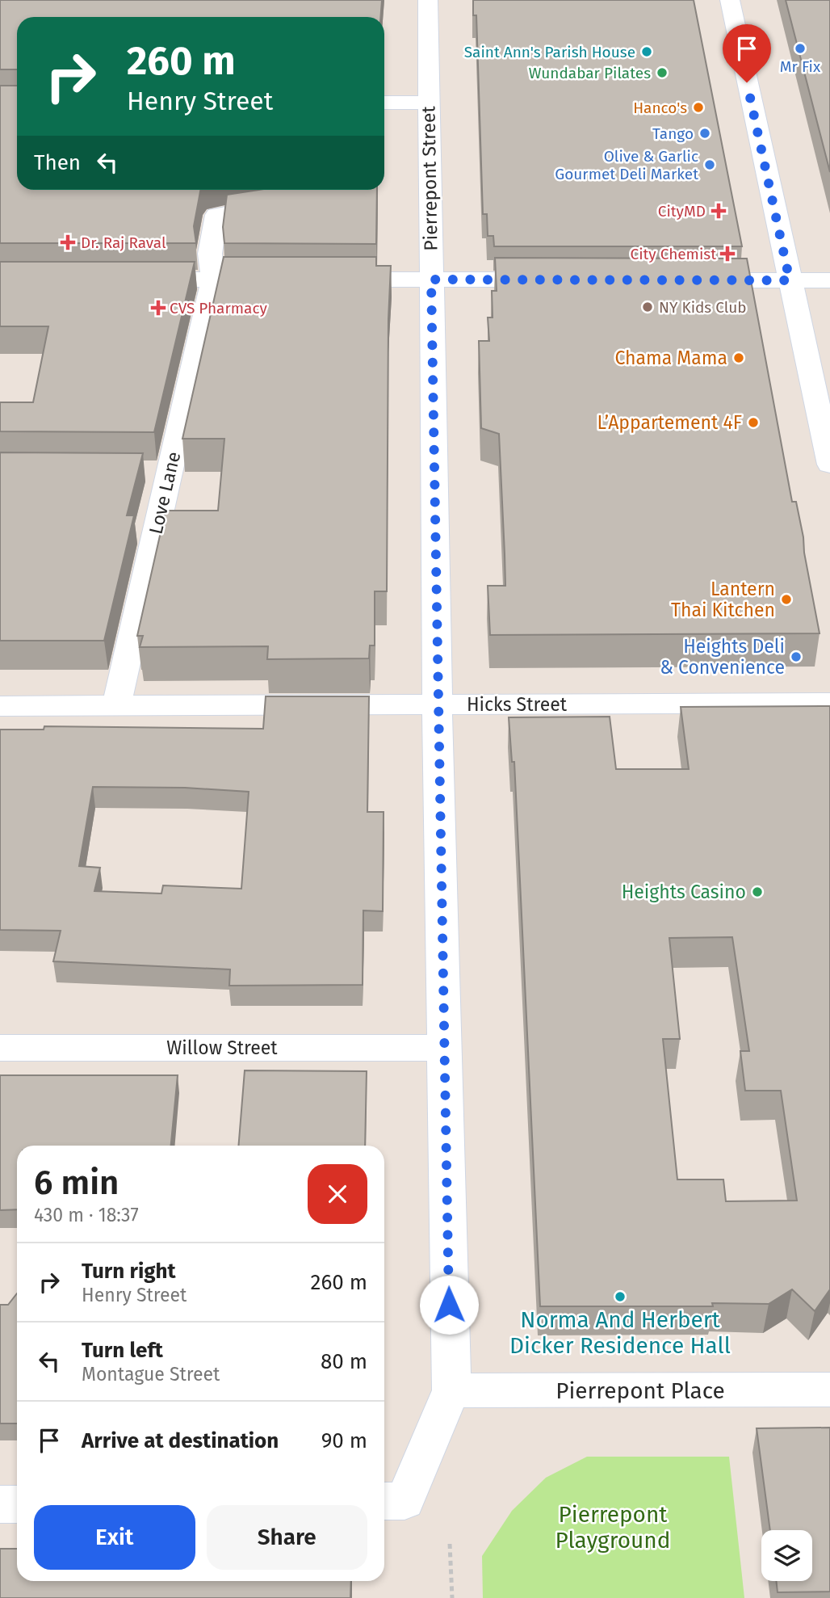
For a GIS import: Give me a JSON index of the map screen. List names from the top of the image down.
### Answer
{
  "streets": {
    "street": [
      "Pierrepont Street",
      "Love Lane",
      "Hicks Street",
      "Willow Street",
      "Pierrepont Place"
    ]
  },
  "crossings": [
    ["Pierrepont Street", "Hicks Street"],
    ["Pierrepont Street", "Willow Street"],
    ["Pierrepont Street", "Pierrepont Place"],
    ["Love Lane", "Hicks Street"]
  ],
  "parks": ["Pierrepont Playground"],
  "places": {
    "other": [
      "Mr Fix",
      "Saint Ann's Parish House",
      "Wundabar Pilates",
      "Hanco's",
      "Tango",
      "Olive & Garlic Gourmet Deli Market",
      "NY Kids Club",
      "Chama Mama",
      "L’Appartement 4F",
      "Lantern Thai Kitchen",
      "Heights Deli & Convenience",
      "Heights Casino",
      "Norma And Herbert Dicker Residence Hall"
    ],
    "health": [
      "CityMD",
      "Dr. Raj Raval",
      "City Chemist",
      "CVS Pharmacy"
    ]
  },
  "page": {
    "turn": ["260 m", "Henry Street"],
    "then": "Then",
    "heading": ["6 min", "430 m · 18:37"],
    "list": [
      {
        "name": "Turn right",
        "note": "Henry Street",
        "value": "260 m"
      },
      {
        "name": "Turn left",
        "note": "Montague Street",
        "value": "80 m"
      },
      {
        "name": "Arrive at destination",
        "value": "90 m"
      }
    ],
    "buttons": ["Exit", "Share"]
  }
}
